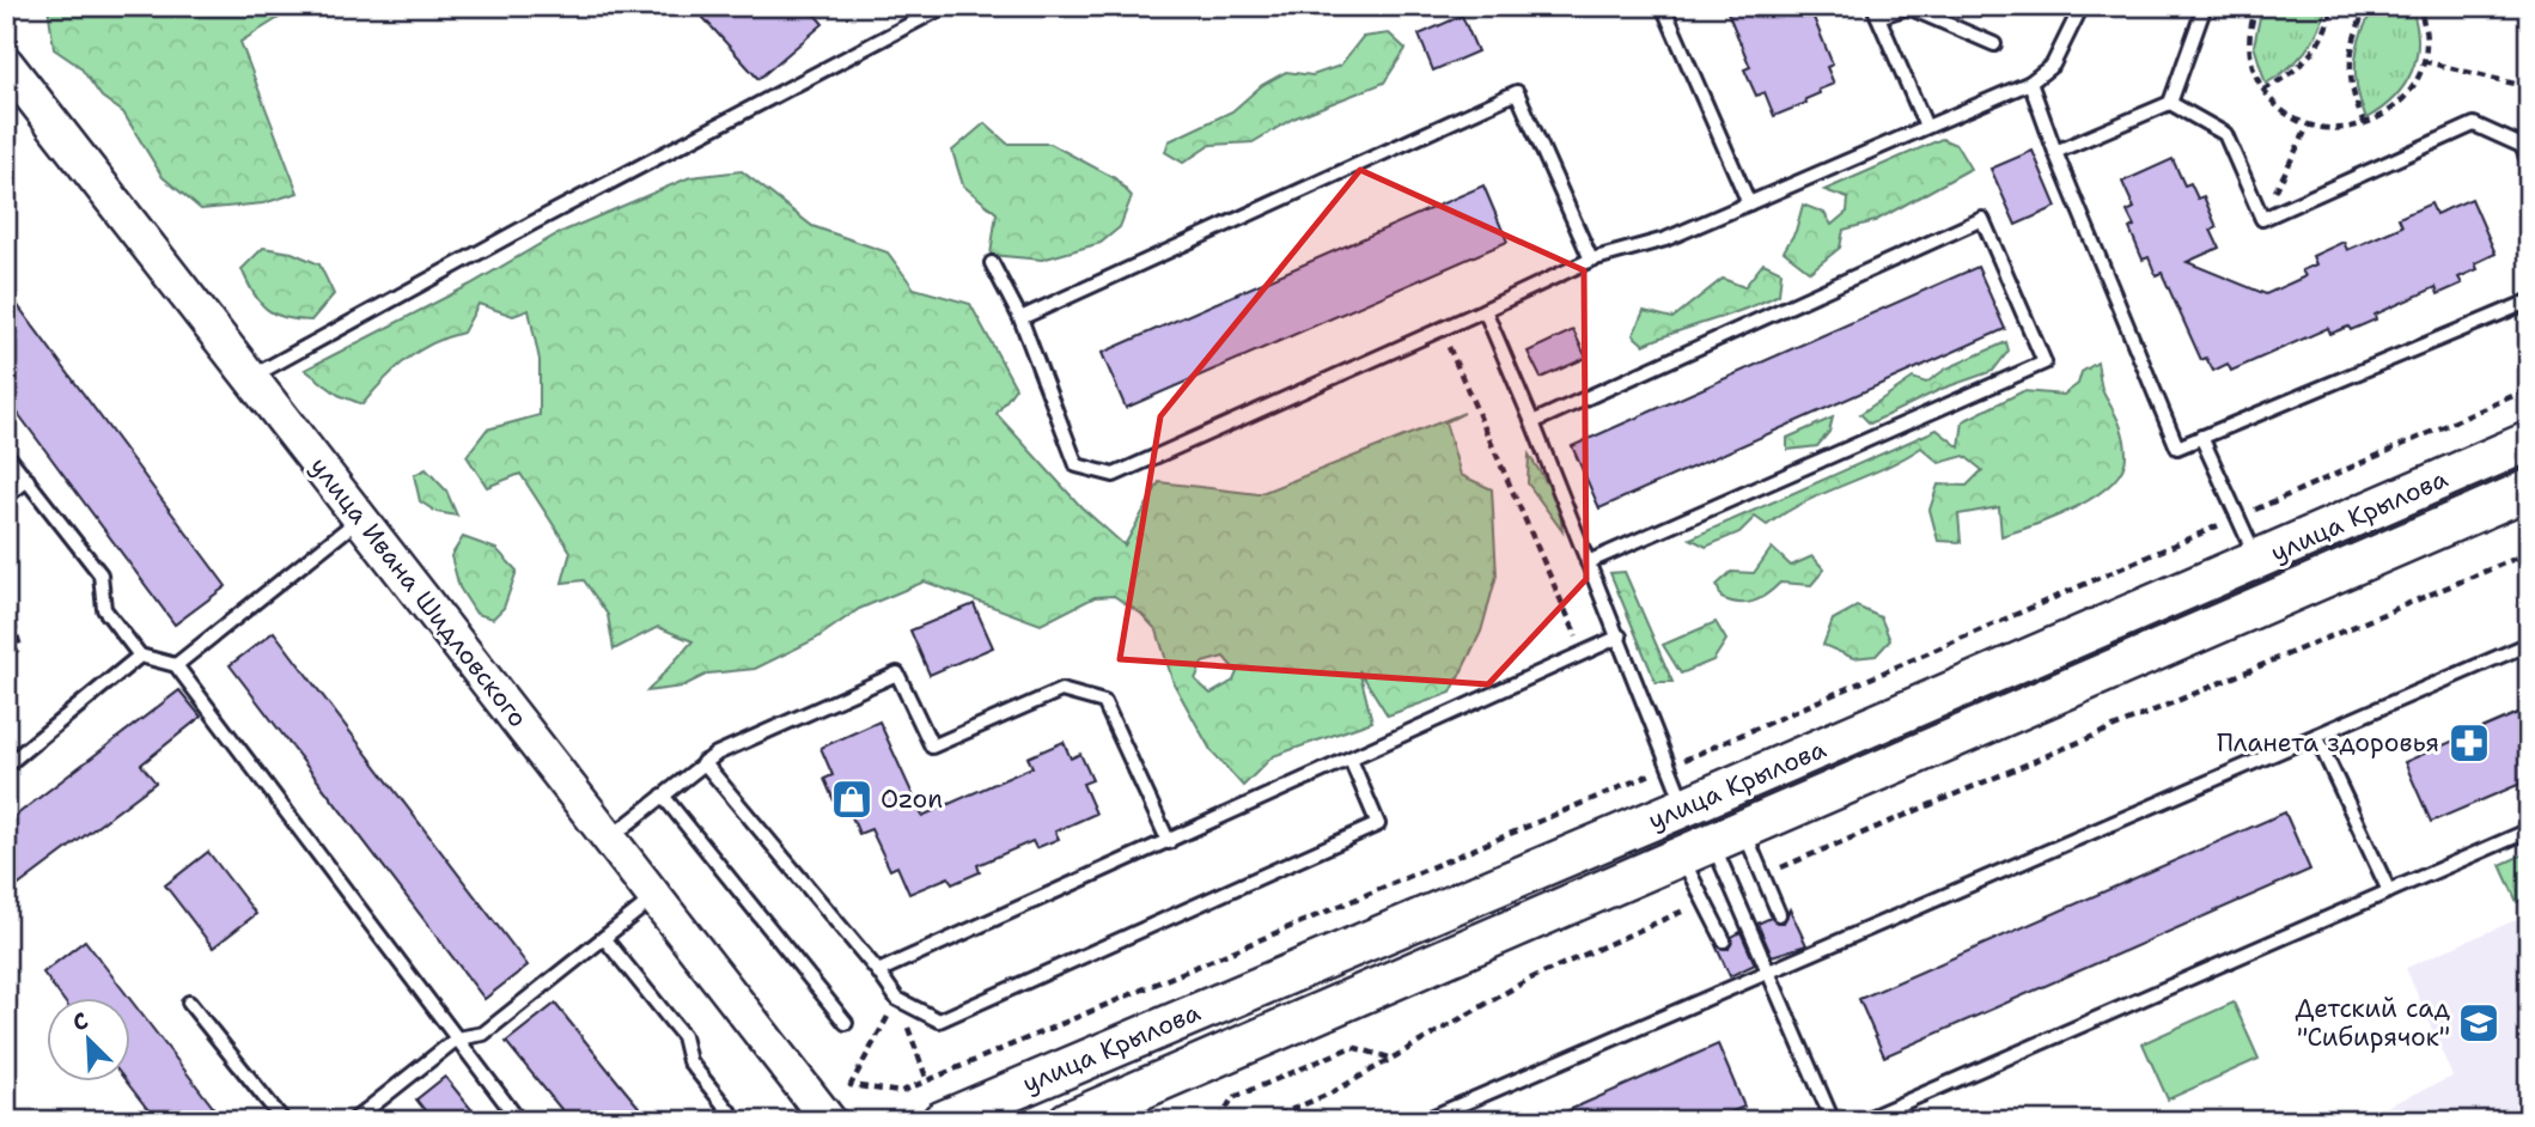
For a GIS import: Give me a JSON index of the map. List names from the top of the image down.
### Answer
{
  "streets": {
    "main road": ["улица Крылова"],
    "street": ["улица Ивана Шидловского"]
  },
  "places": {
    "pharmacy": ["Планета здоровья"],
    "shop": ["Ozon"],
    "school or university": ["Детский сад \"Сибирячок\""]
  },
  "north": "top left"
}
